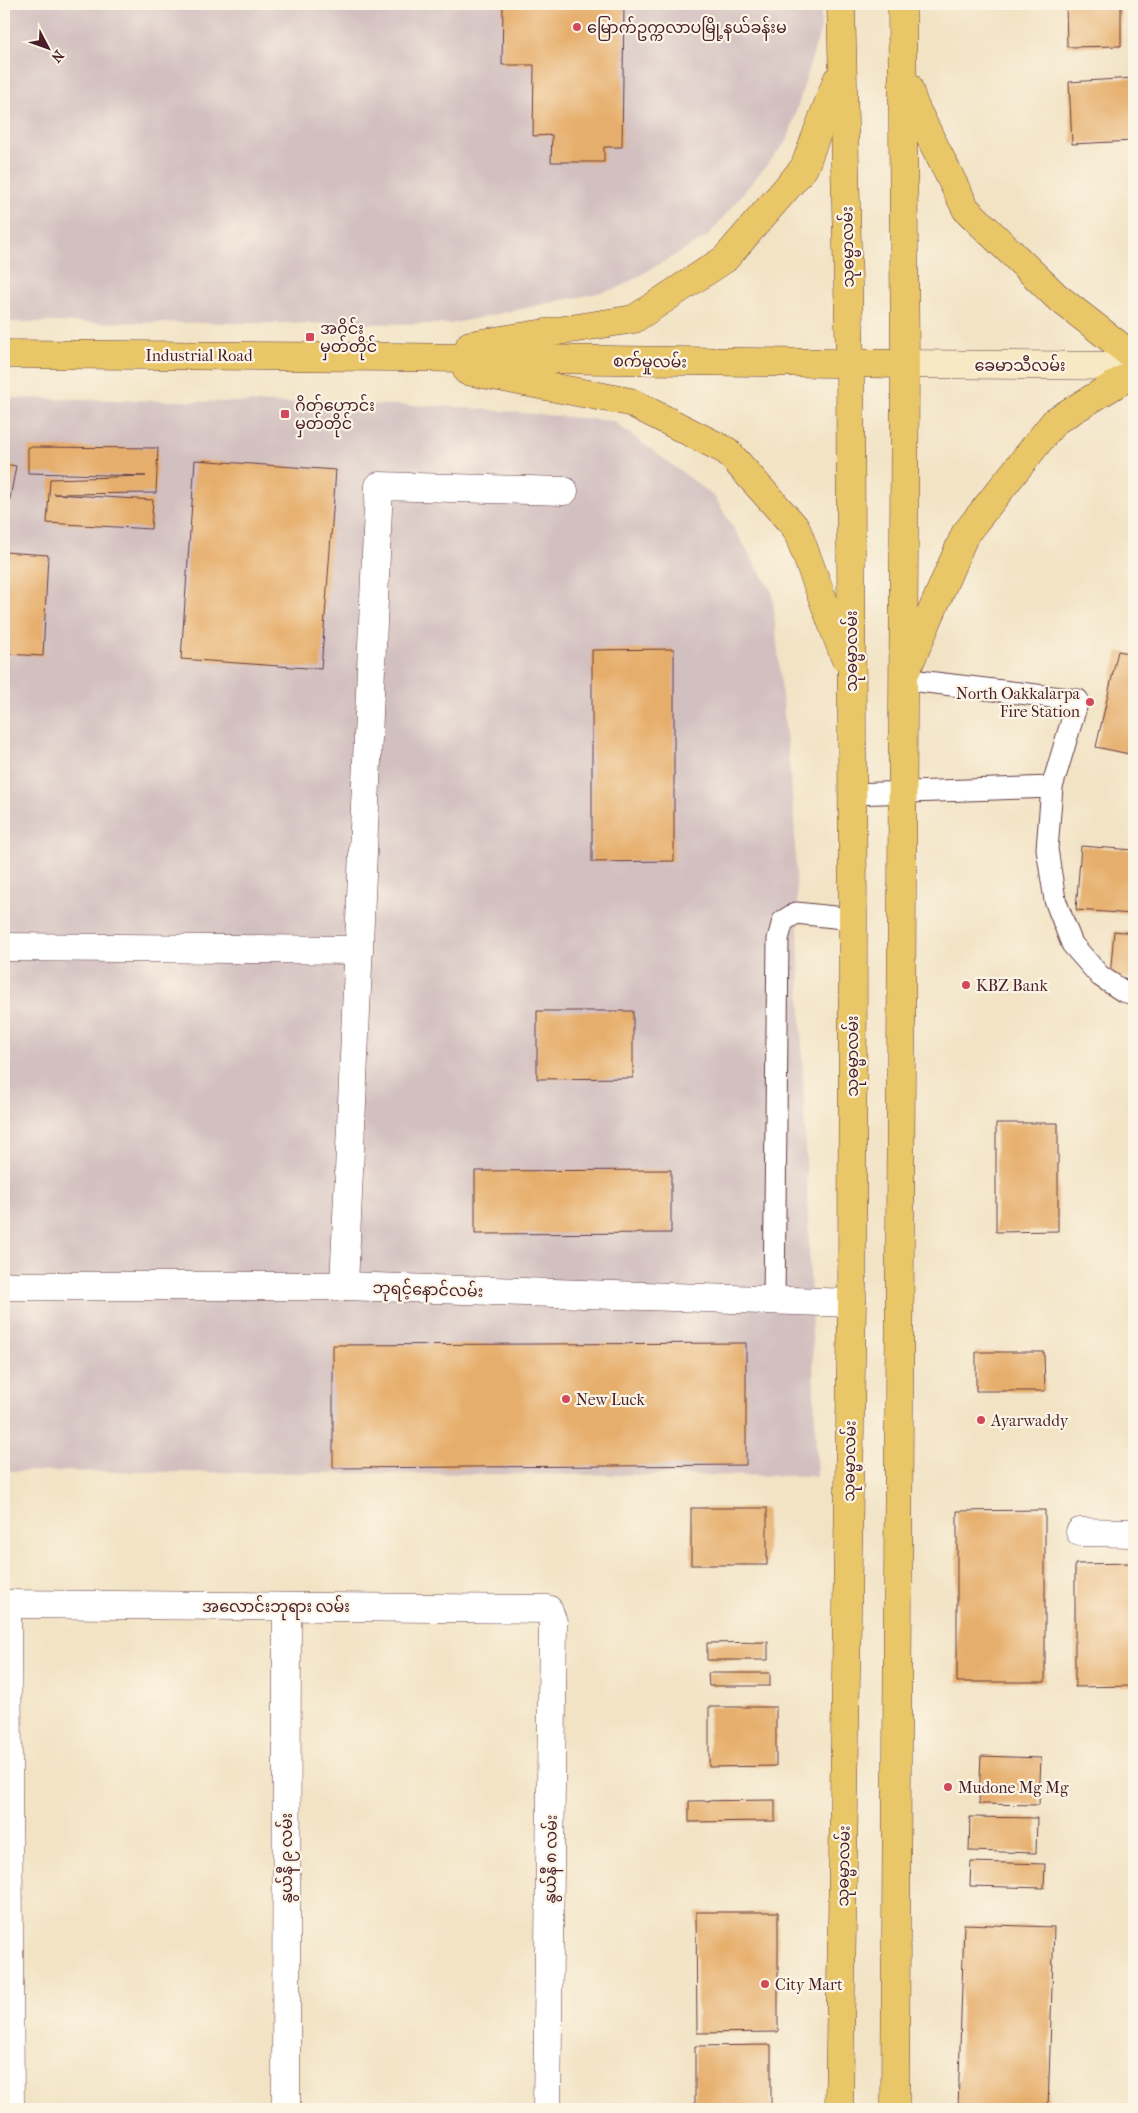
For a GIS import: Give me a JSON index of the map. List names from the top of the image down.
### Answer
{
  "streets": {
    "main road": [
      "သုဓမ္မာလမ်း",
      "Industrial Road",
      "စက်မှုလမ်း",
      "ခေမာသီလမ်း"
    ],
    "street": [
      "ဘုရင့်နောင်လမ်း",
      "အလောင်းဘုရား လမ်း",
      "နွယ်နီ ၉ လမ်း",
      "နွယ်နီ ၈ လမ်း"
    ]
  },
  "crossings": [
    ["သုဓမ္မာလမ်း", "စက်မှုလမ်း"],
    ["သုဓမ္မာလမ်း", "ဘုရင့်နောင်လမ်း"],
    ["Industrial Road", "စက်မှုလမ်း"],
    ["စက်မှုလမ်း", "ခေမာသီလမ်း"],
    ["အလောင်းဘုရား လမ်း", "နွယ်နီ ၉ လမ်း"],
    ["အလောင်းဘုရား လမ်း", "နွယ်နီ ၈ လမ်း"]
  ],
  "places": {
    "other": [
      "မြောက်ဥက္ကလာပမြို့နယ်ခန်းမ",
      "North Oakkalarpa Fire Station",
      "KBZ Bank",
      "New Luck",
      "Ayarwaddy",
      "Mudone Mg Mg",
      "City Mart"
    ],
    "transit": ["အဝိုင်း မှတ်တိုင်", "ဂိတ်ဟောင်း မှတ်တိုင်"]
  },
  "north": "bottom right"
}
